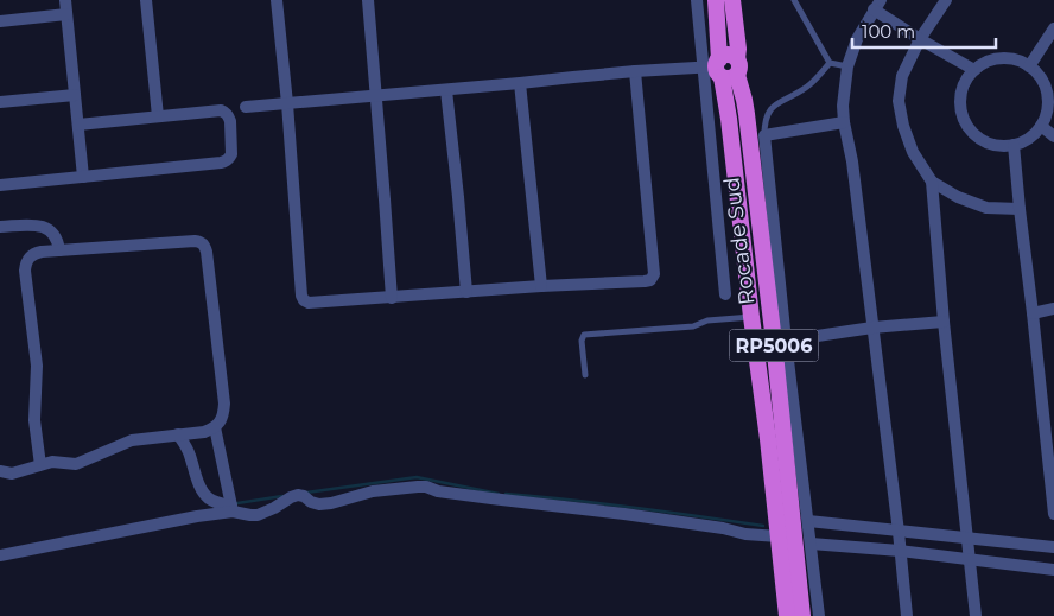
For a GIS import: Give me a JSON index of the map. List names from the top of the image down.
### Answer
{
  "streets": {
    "highway": ["Rocade Sud", "RP5006"]
  },
  "scale_bar": "100 m"
}
